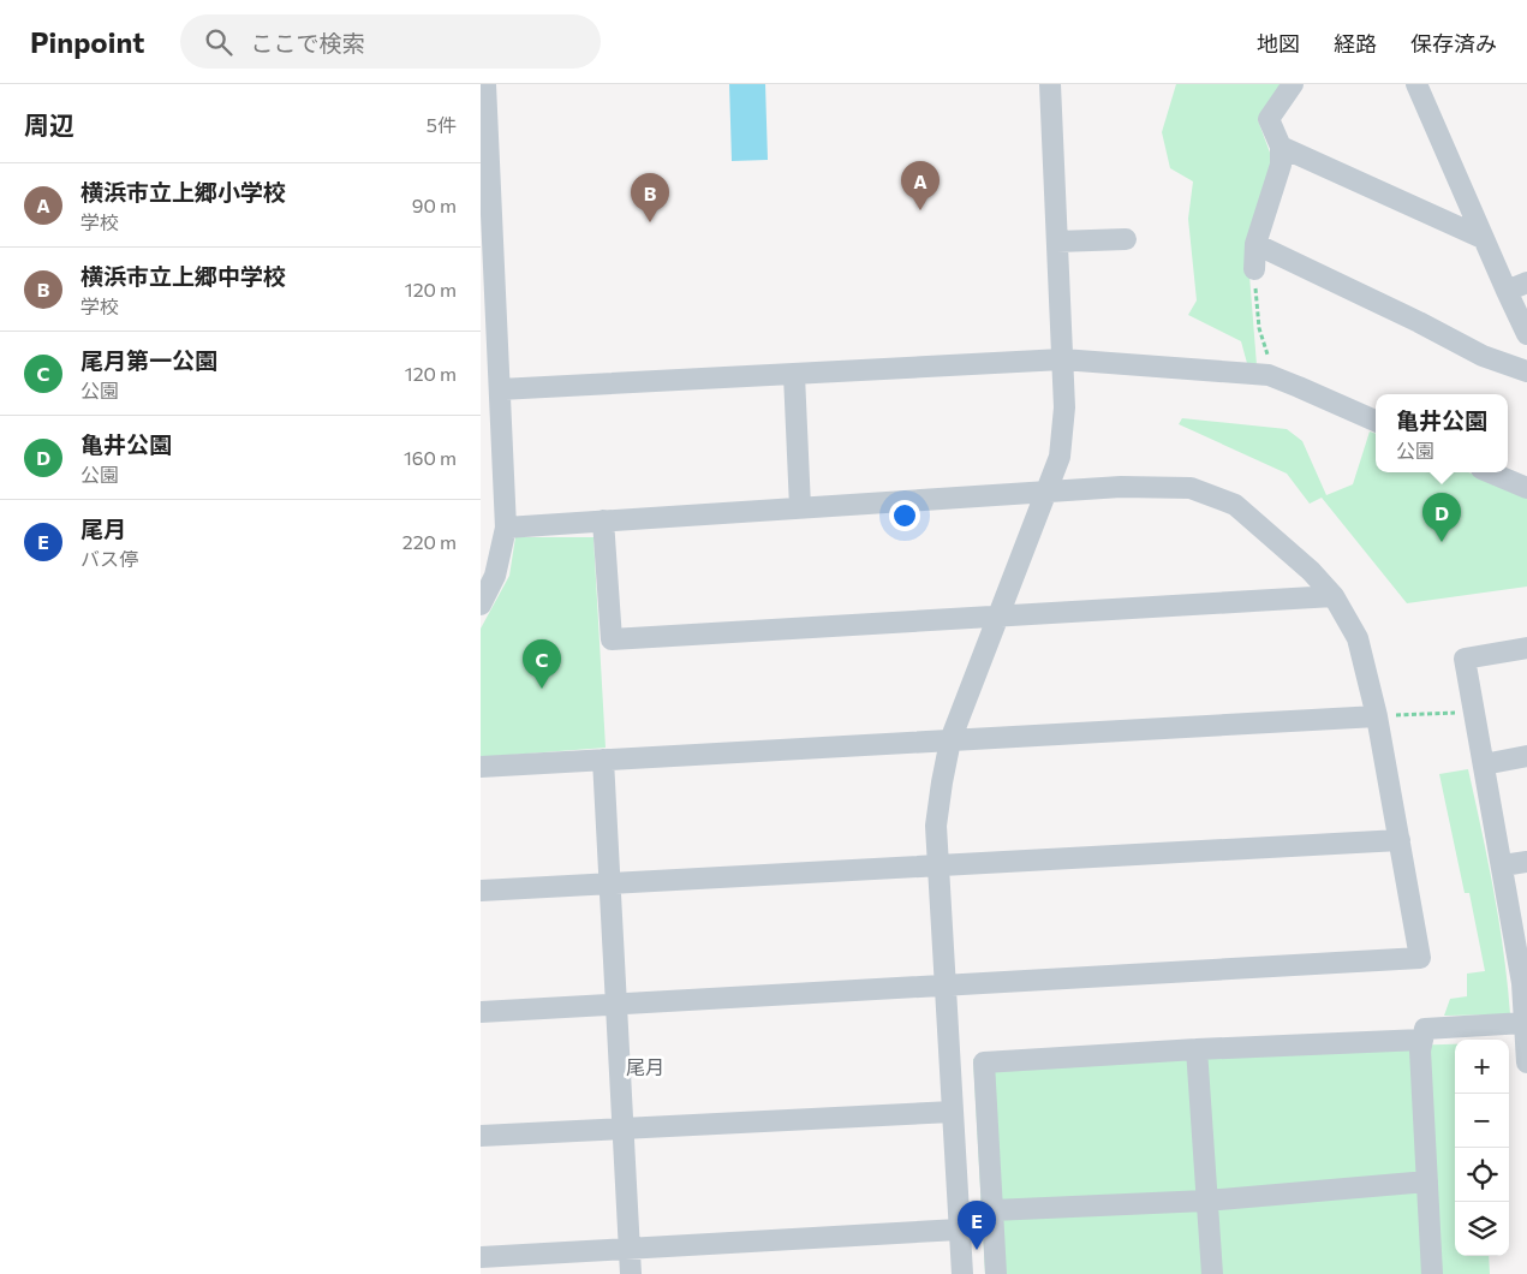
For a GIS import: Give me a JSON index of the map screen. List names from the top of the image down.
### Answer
{
  "districts": ["尾月"],
  "page": {
    "header": "Pinpoint",
    "search": "ここで検索",
    "nav": ["地図", "経路", "保存済み"],
    "heading": ["周辺", "5件"],
    "pins": [
      "A",
      "B",
      "D",
      "C",
      "E"
    ],
    "list": [
      {
        "mark": "A",
        "name": "横浜市立上郷小学校",
        "note": "学校",
        "value": "90 m"
      },
      {
        "mark": "B",
        "name": "横浜市立上郷中学校",
        "note": "学校",
        "value": "120 m"
      },
      {
        "mark": "C",
        "name": "尾月第一公園",
        "note": "公園",
        "value": "120 m"
      },
      {
        "mark": "D",
        "name": "亀井公園",
        "note": "公園",
        "value": "160 m"
      },
      {
        "mark": "E",
        "name": "尾月",
        "note": "バス停",
        "value": "220 m"
      }
    ],
    "popup": ["亀井公園", "公園"],
    "map_buttons": ["+", "−"]
  }
}
